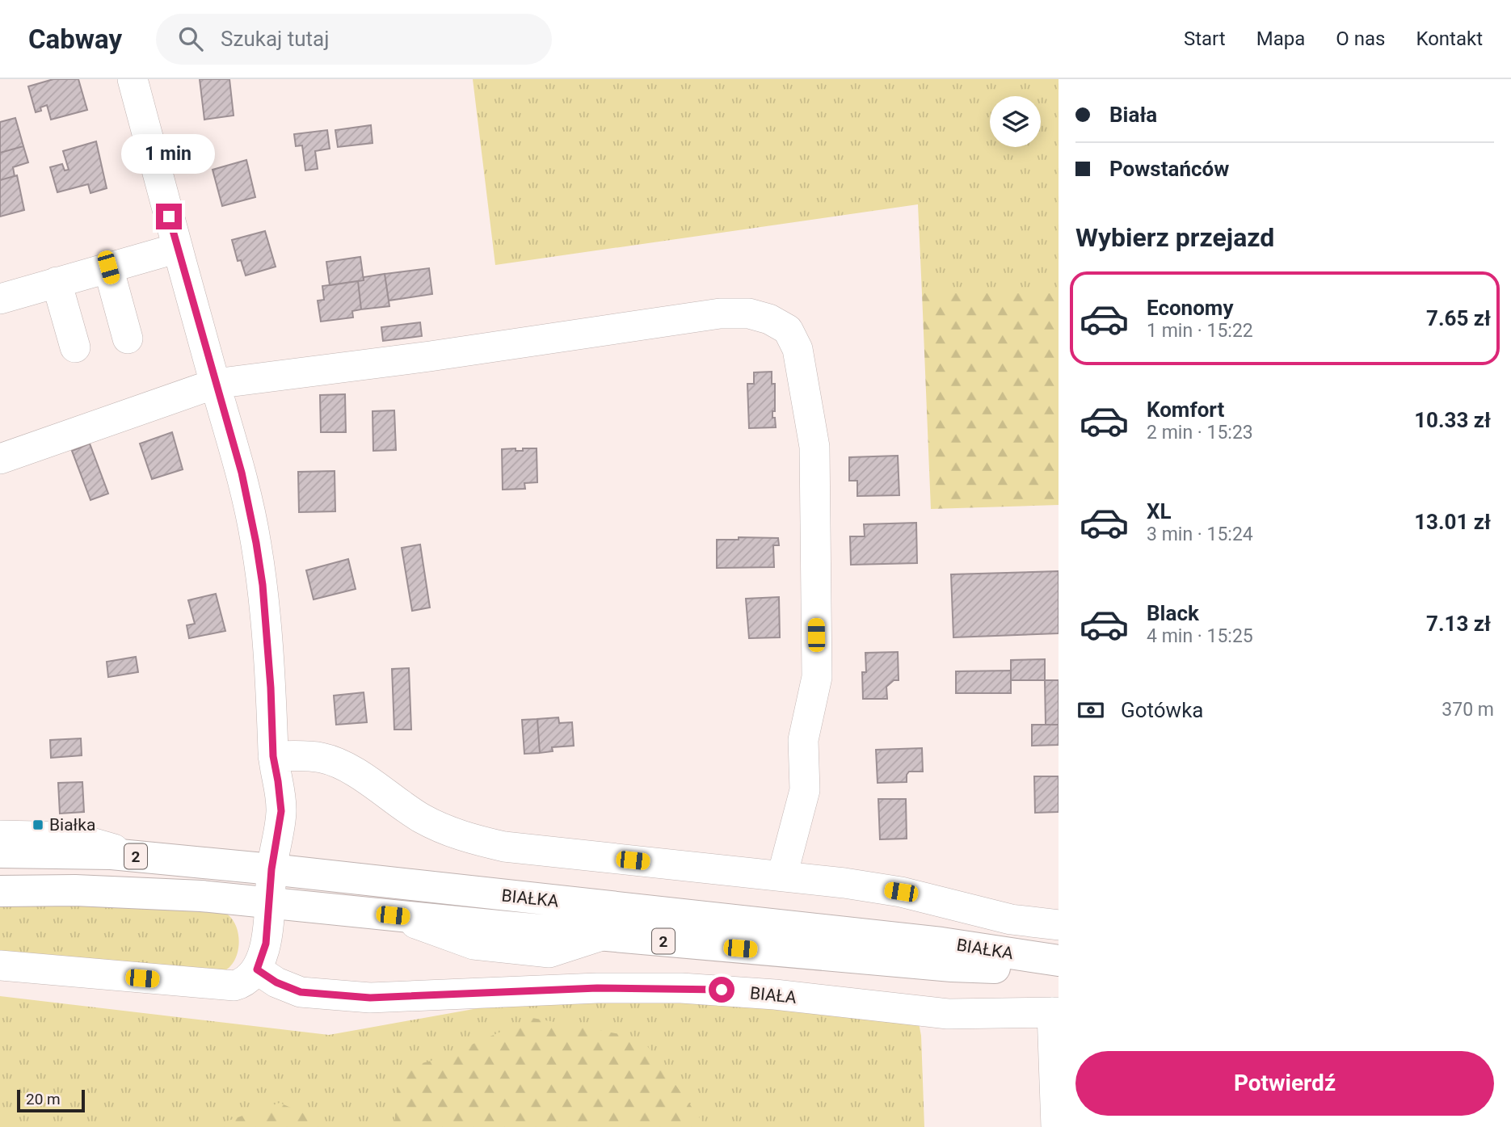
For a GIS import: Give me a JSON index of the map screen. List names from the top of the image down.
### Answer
{
  "streets": {
    "highway": ["2", "BIAŁKA"],
    "street": ["BIAŁA"]
  },
  "places": {
    "transit": ["Białka"]
  },
  "scale_bar": "20 m",
  "page": {
    "header": "Cabway",
    "search": "Szukaj tutaj",
    "nav": [
      "Start",
      "Mapa",
      "O nas",
      "Kontakt"
    ],
    "banner": ["Biała", "Powstańców"],
    "bubble": "1 min",
    "heading": "Wybierz przejazd",
    "list": [
      {
        "name": "Economy",
        "note": "1 min · 15:22",
        "value": "7.65 zł"
      },
      {
        "name": "Komfort",
        "note": "2 min · 15:23",
        "value": "10.33 zł"
      },
      {
        "name": "XL",
        "note": "3 min · 15:24",
        "value": "13.01 zł"
      },
      {
        "name": "Black",
        "note": "4 min · 15:25",
        "value": "7.13 zł"
      }
    ],
    "pay": ["Gotówka", "370 m"],
    "buttons": "Potwierdź",
    "scale": "20 m"
  }
}
